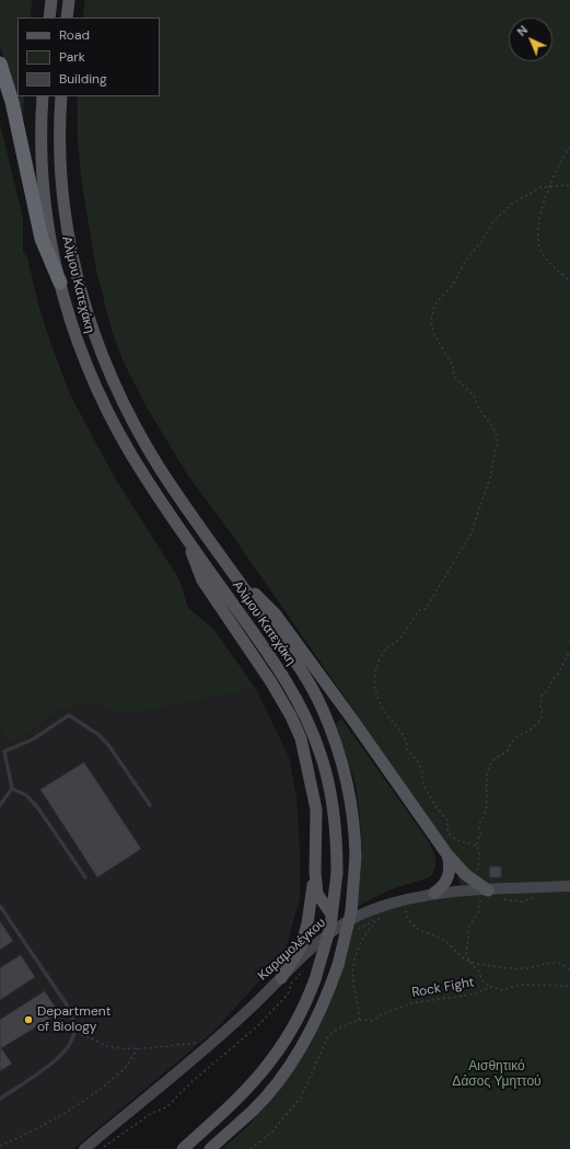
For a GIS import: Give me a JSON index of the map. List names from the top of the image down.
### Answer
{
  "streets": {
    "main road": ["Αλίμου Κατεχάκη", "Καραμολέγκου"],
    "path": ["Rock Fight"]
  },
  "parks": ["Αισθητικό Δάσος Υμηττού"],
  "places": ["Department of Biology"],
  "legend": ["Road", "Park", "Building"],
  "north": "top left"
}
